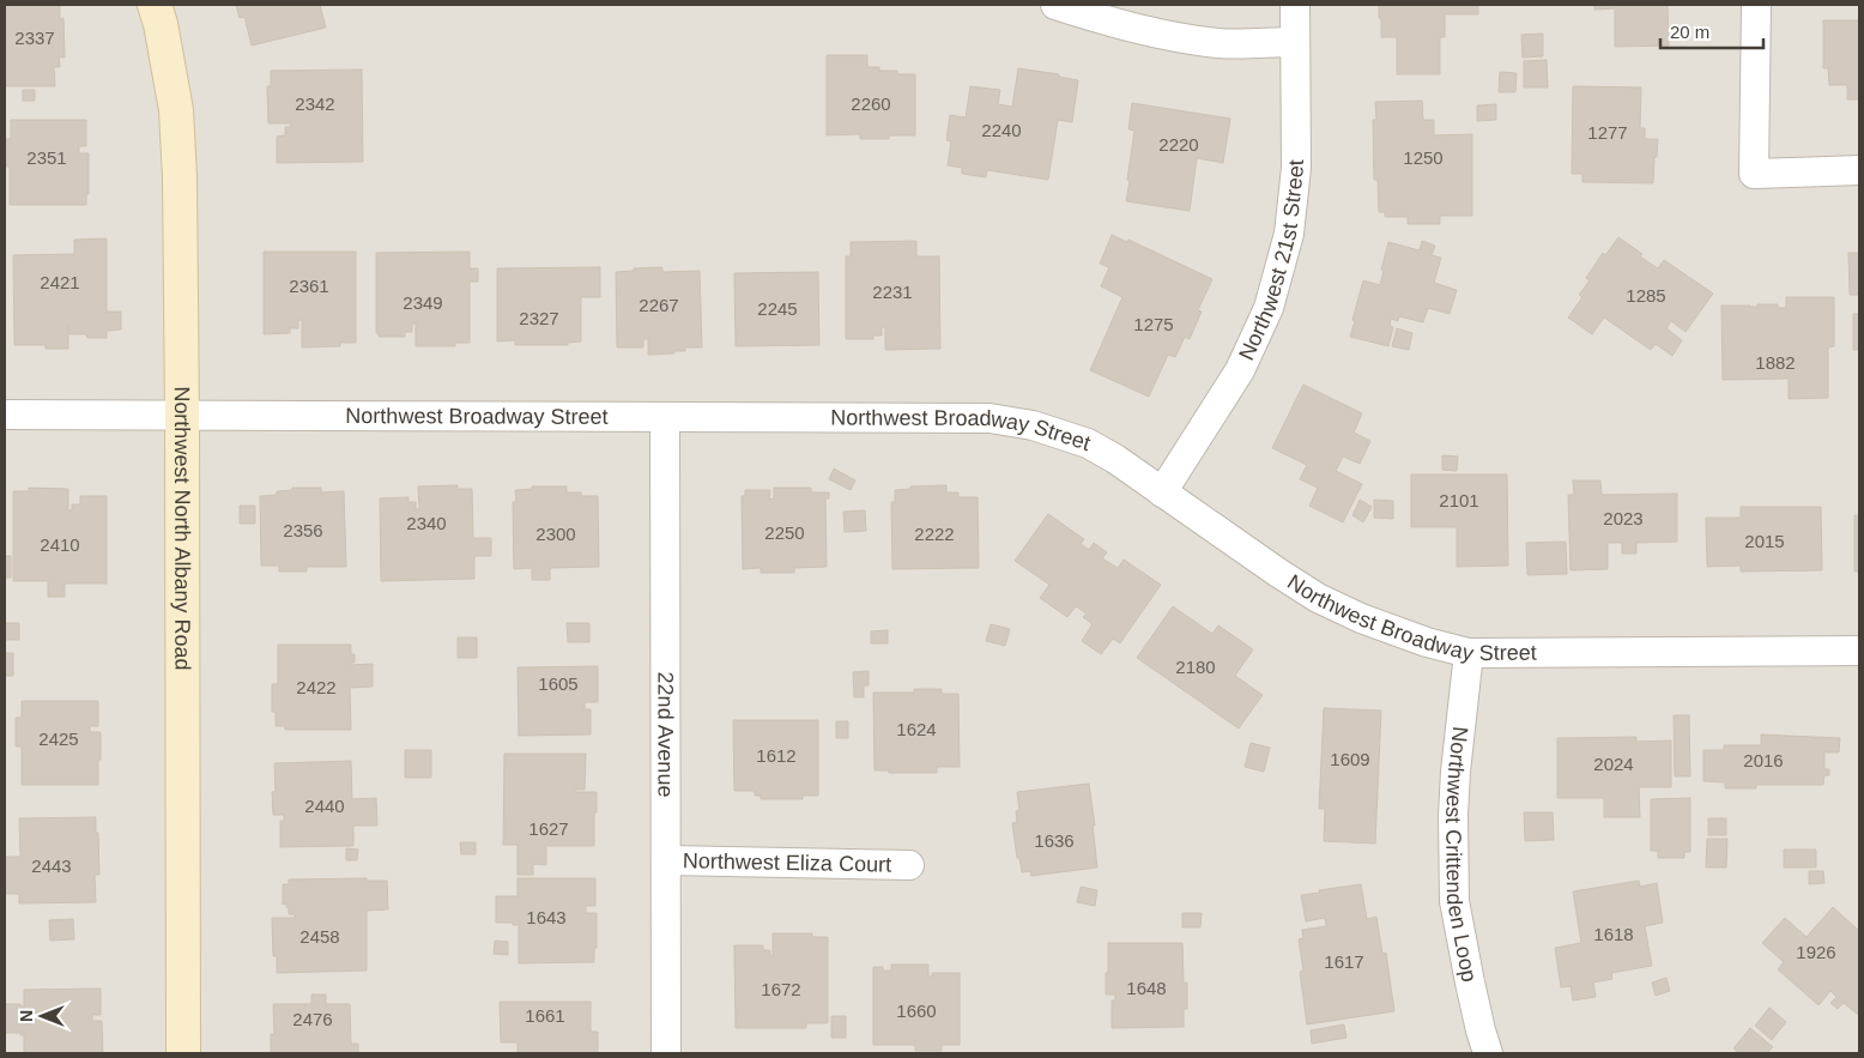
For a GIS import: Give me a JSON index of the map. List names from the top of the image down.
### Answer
{
  "streets": {
    "street": [
      "Northwest 21st Street",
      "Northwest Broadway Street",
      "Northwest North Albany Road",
      "22nd Avenue",
      "Northwest Crittenden Loop",
      "Northwest Eliza Court"
    ]
  },
  "crossings": [
    ["Northwest 21st Street", "Northwest Broadway Street"],
    ["Northwest Broadway Street", "Northwest North Albany Road"],
    ["Northwest Broadway Street", "22nd Avenue"],
    ["Northwest Broadway Street", "Northwest Crittenden Loop"],
    ["22nd Avenue", "Northwest Eliza Court"]
  ],
  "house_numbers": [
    "2337",
    "2342",
    "2260",
    "2240",
    "1277",
    "2220",
    "2351",
    "1250",
    "2421",
    "2361",
    "2231",
    "1285",
    "2349",
    "2267",
    "2245",
    "2327",
    "1275",
    "1882",
    "2101",
    "2023",
    "2340",
    "2356",
    "2250",
    "2300",
    "2222",
    "2015",
    "2410",
    "2180",
    "1605",
    "2422",
    "1624",
    "2425",
    "1612",
    "1609",
    "2016",
    "2024",
    "2440",
    "1627",
    "1636",
    "2443",
    "1643",
    "1618",
    "2458",
    "1926",
    "1617",
    "1648",
    "1672",
    "1660",
    "1661",
    "2476"
  ],
  "scale_bar": "20 m",
  "north": "left"
}
